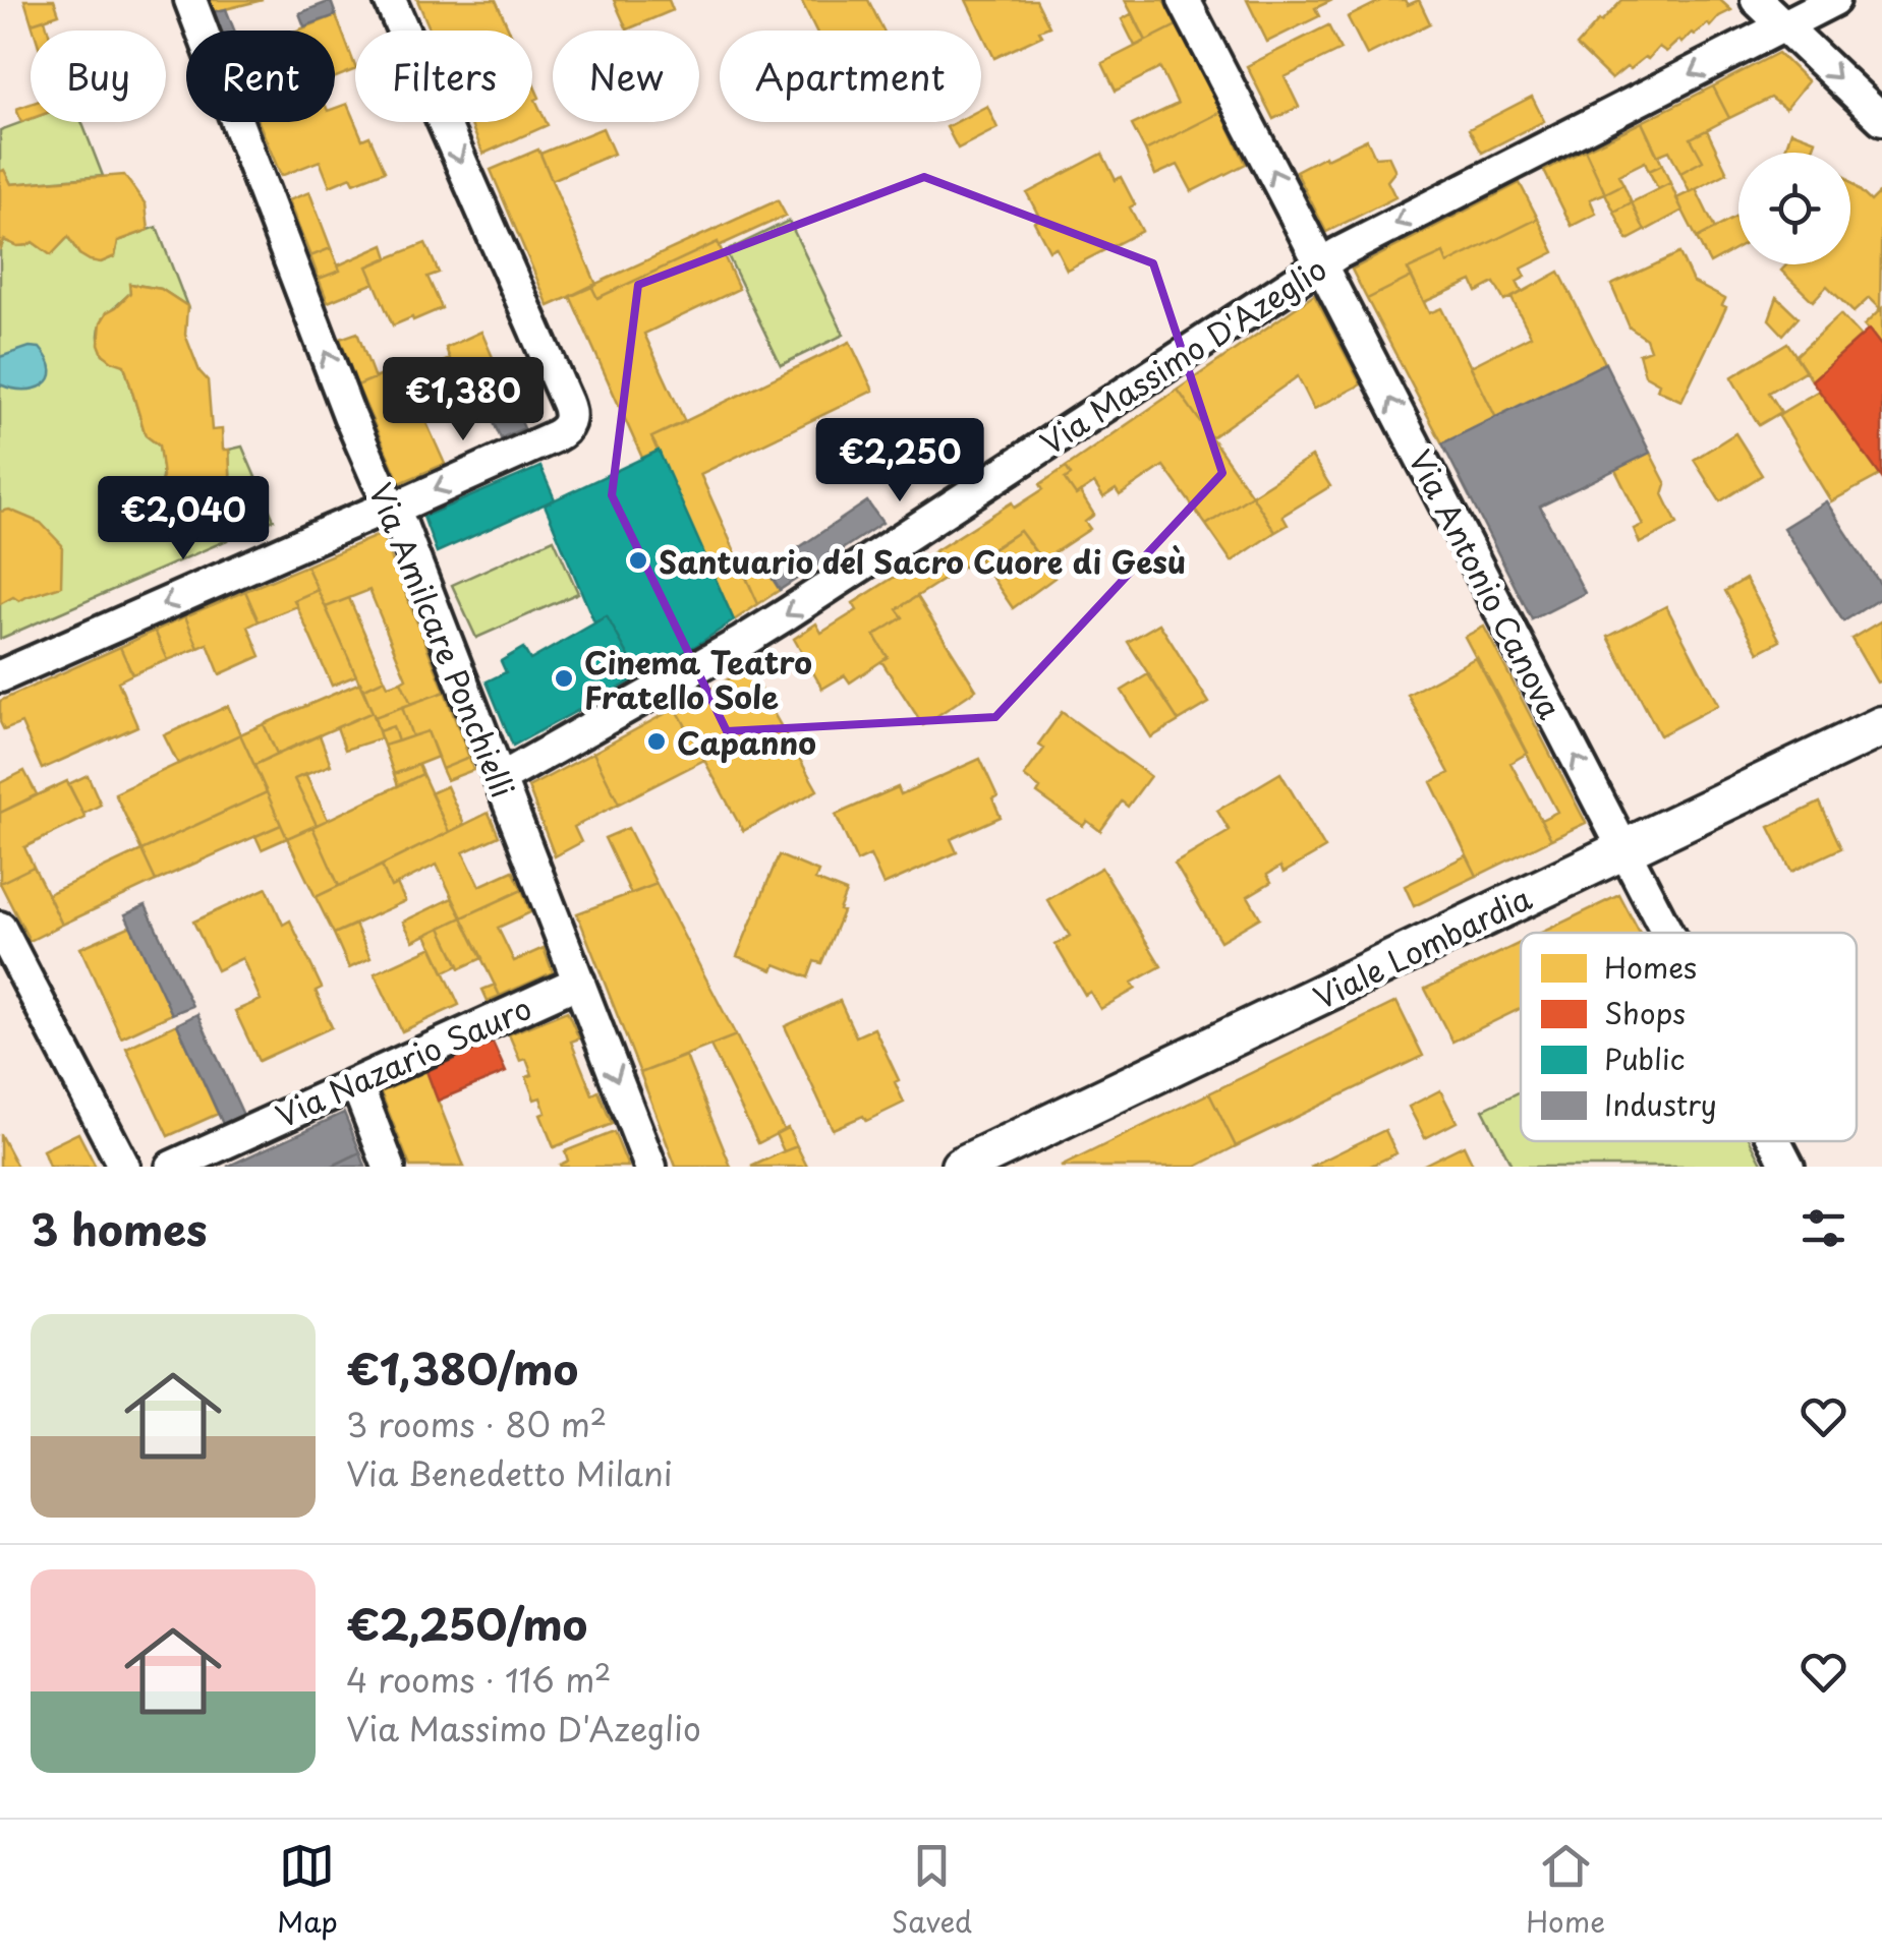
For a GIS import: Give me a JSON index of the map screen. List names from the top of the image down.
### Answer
{
  "streets": {
    "street": [
      "Via Massimo D'Azeglio",
      "Via Antonio Canova",
      "Via Amilcare Ponchielli",
      "Viale Lombardia",
      "Via Nazario Sauro"
    ]
  },
  "crossings": [
    ["Via Massimo D'Azeglio", "Via Antonio Canova"],
    ["Via Massimo D'Azeglio", "Via Amilcare Ponchielli"],
    ["Via Antonio Canova", "Viale Lombardia"],
    ["Via Amilcare Ponchielli", "Via Nazario Sauro"]
  ],
  "one_way": ["Via Massimo D'Azeglio", "Via Antonio Canova"],
  "places": ["Santuario del Sacro Cuore di Gesù", "Cinema Teatro Fratello Sole", "Capanno"],
  "legend": [
    "Homes",
    "Shops",
    "Public",
    "Industry"
  ],
  "page": {
    "chip": [
      "Buy",
      "Rent",
      "Filters",
      "New",
      "Apartment"
    ],
    "price": ["€1,380", "€2,250", "€2,040"],
    "heading": "3 homes",
    "list": [
      {
        "name": "€1,380/mo",
        "note": "3 rooms · 80 m² · Via Benedetto Milani"
      },
      {
        "name": "€2,250/mo",
        "note": "4 rooms · 116 m² · Via Massimo D'Azeglio"
      }
    ],
    "tabs": ["Map", "Saved", "Home"]
  }
}
